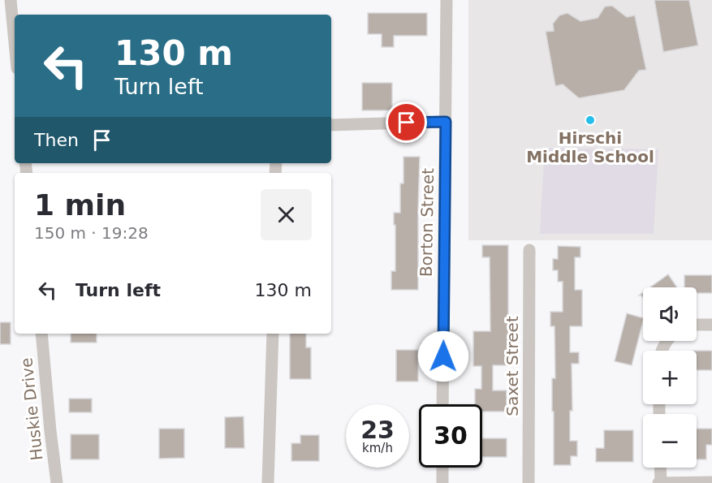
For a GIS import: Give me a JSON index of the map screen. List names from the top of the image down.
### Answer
{
  "streets": {
    "street": ["Borton Street", "Saxet Street", "Huskie Drive"]
  },
  "places": ["Hirschi Middle School"],
  "page": {
    "turn": ["130 m", "Turn left"],
    "then": "Then",
    "heading": ["1 min", "150 m · 19:28"],
    "list": [
      {
        "name": "Turn left",
        "value": "130 m"
      }
    ],
    "map_buttons": ["+", "−"],
    "speed": "23 km/h",
    "limit": "30"
  }
}
